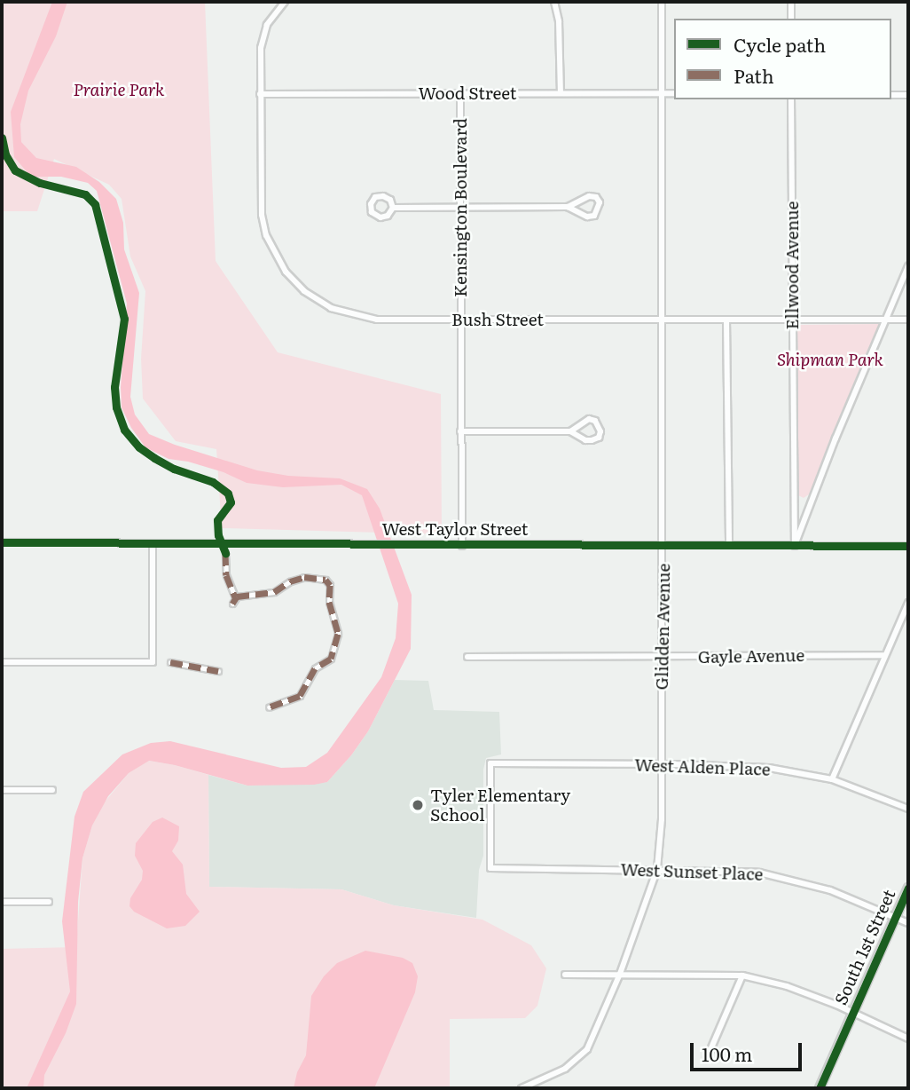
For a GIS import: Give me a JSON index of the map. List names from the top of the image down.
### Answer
{
  "streets": {
    "street": [
      "Wood Street",
      "Kensington Boulevard",
      "Ellwood Avenue",
      "Bush Street",
      "West Taylor Street",
      "Glidden Avenue",
      "Gayle Avenue",
      "West Alden Place",
      "West Sunset Place",
      "South 1st Street"
    ]
  },
  "crossings": [
    ["Wood Street", "Kensington Boulevard"],
    ["Wood Street", "Bush Street"],
    ["Wood Street", "Glidden Avenue"],
    ["Kensington Boulevard", "Bush Street"],
    ["Kensington Boulevard", "West Taylor Street"],
    ["Ellwood Avenue", "Bush Street"],
    ["Ellwood Avenue", "West Taylor Street"],
    ["Bush Street", "Glidden Avenue"],
    ["West Taylor Street", "Glidden Avenue"],
    ["Glidden Avenue", "Gayle Avenue"],
    ["Glidden Avenue", "West Alden Place"],
    ["Glidden Avenue", "West Sunset Place"],
    ["West Alden Place", "West Sunset Place"],
    ["West Sunset Place", "South 1st Street"]
  ],
  "parks": ["Prairie Park", "Shipman Park"],
  "places": ["Tyler Elementary School"],
  "legend": ["Cycle path", "Path"],
  "scale_bar": "100 m"
}
